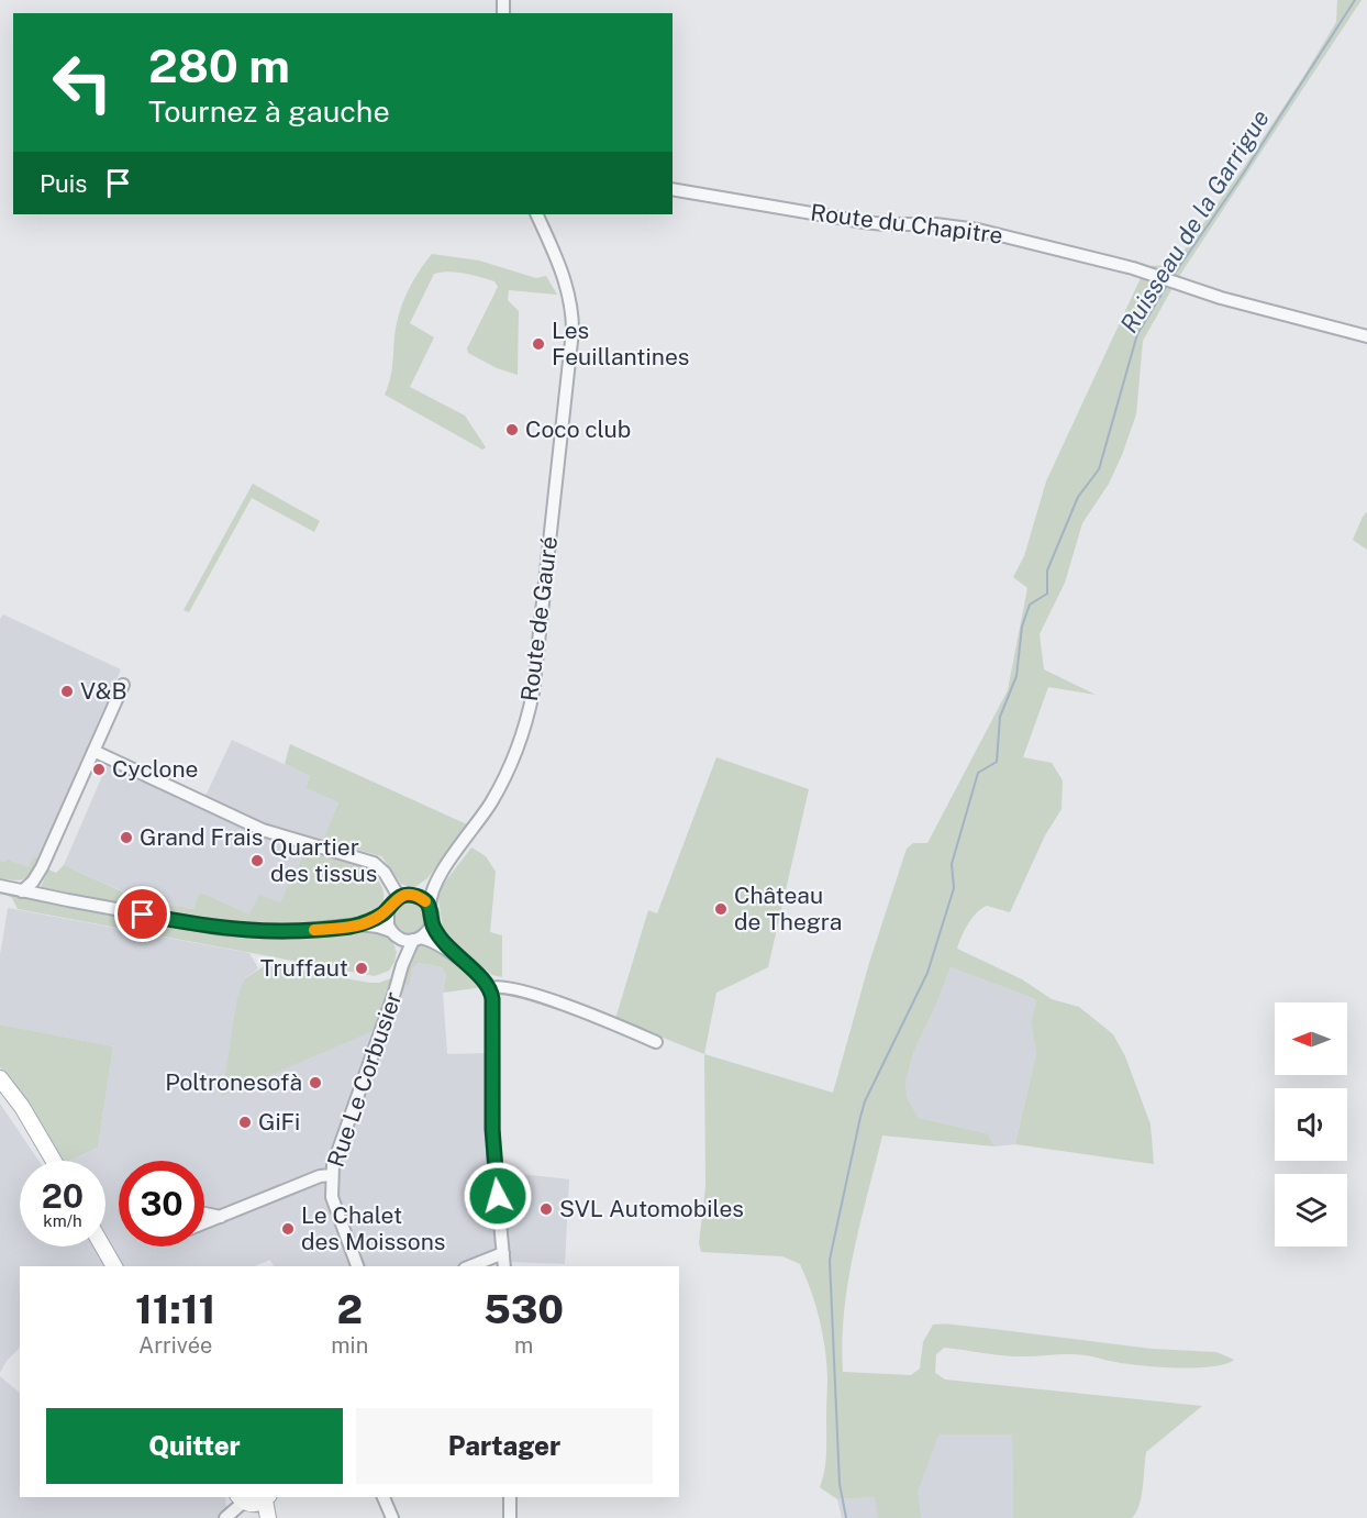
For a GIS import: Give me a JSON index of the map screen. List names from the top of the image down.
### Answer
{
  "streets": {
    "street": ["Route du Chapitre", "Route de Gauré", "Rue Le Corbusier"]
  },
  "crossings": [
    ["Route de Gauré", "Rue Le Corbusier"]
  ],
  "water": ["Ruisseau de la Garrigue"],
  "places": [
    "Les Feuillantines",
    "Coco club",
    "V&B",
    "Cyclone",
    "Grand Frais",
    "Quartier des tissus",
    "Château de Thegra",
    "Truffaut",
    "Poltronesofà",
    "GiFi",
    "SVL Automobiles",
    "Le Chalet des Moissons"
  ],
  "north": "left",
  "page": {
    "turn": ["280 m", "Tournez à gauche"],
    "then": "Puis",
    "speed": "20 km/h",
    "limit": "30",
    "eta": [
      "11:11",
      "Arrivée",
      "2",
      "min",
      "530",
      "m"
    ],
    "buttons": ["Quitter", "Partager"]
  }
}
